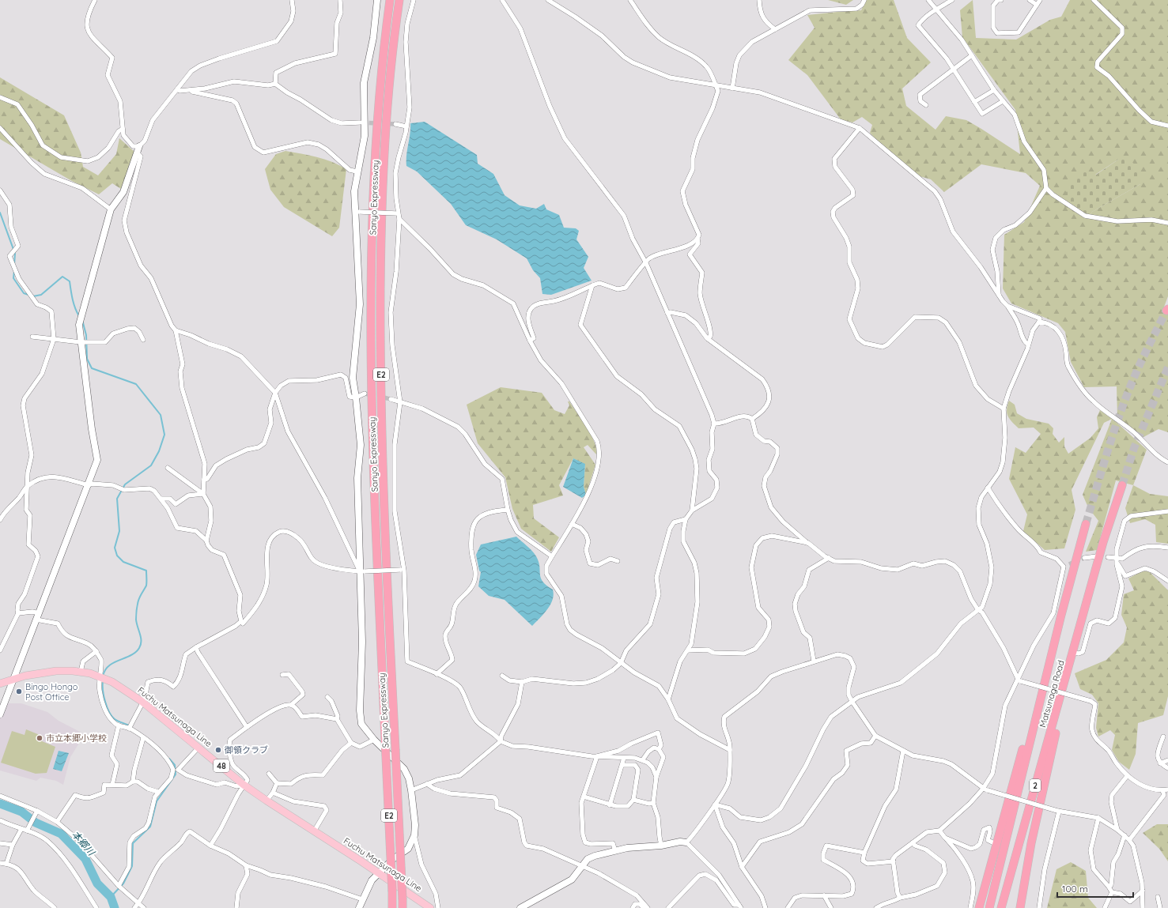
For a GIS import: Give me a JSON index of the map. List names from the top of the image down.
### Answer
{
  "streets": {
    "highway": [
      "Sanyo Expressway",
      "E2",
      "Matsunaga Road",
      "2"
    ],
    "main road": ["Fuchu Matsunaga Line", "48"]
  },
  "water": ["本郷川"],
  "places": ["Bingo Hongo Post Office", "市立本郷小学校", "御領クラブ"],
  "scale_bar": "100 m"
}
